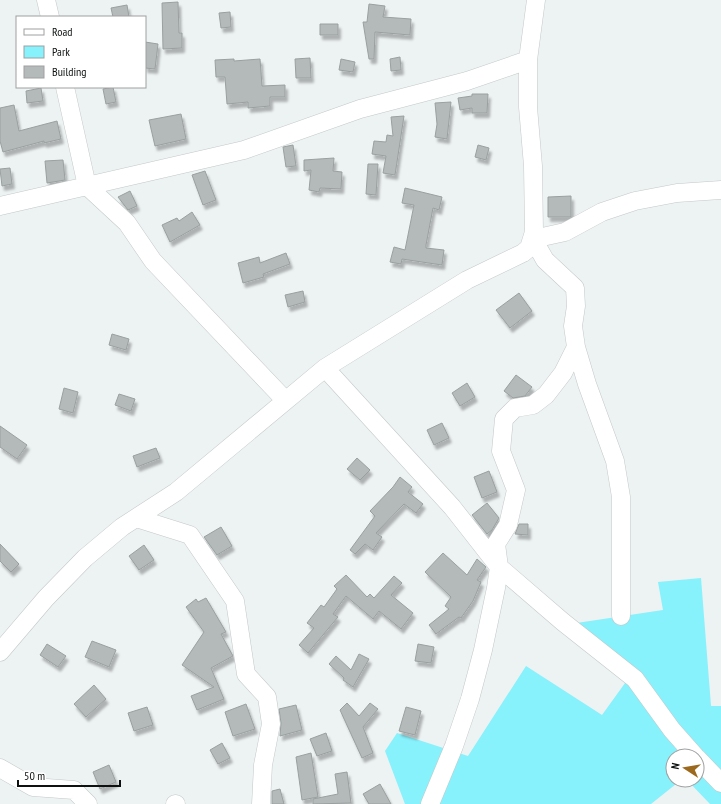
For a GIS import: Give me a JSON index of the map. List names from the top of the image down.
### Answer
{
  "legend": ["Road", "Park", "Building"],
  "scale_bar": "50 m",
  "north": "left"
}
